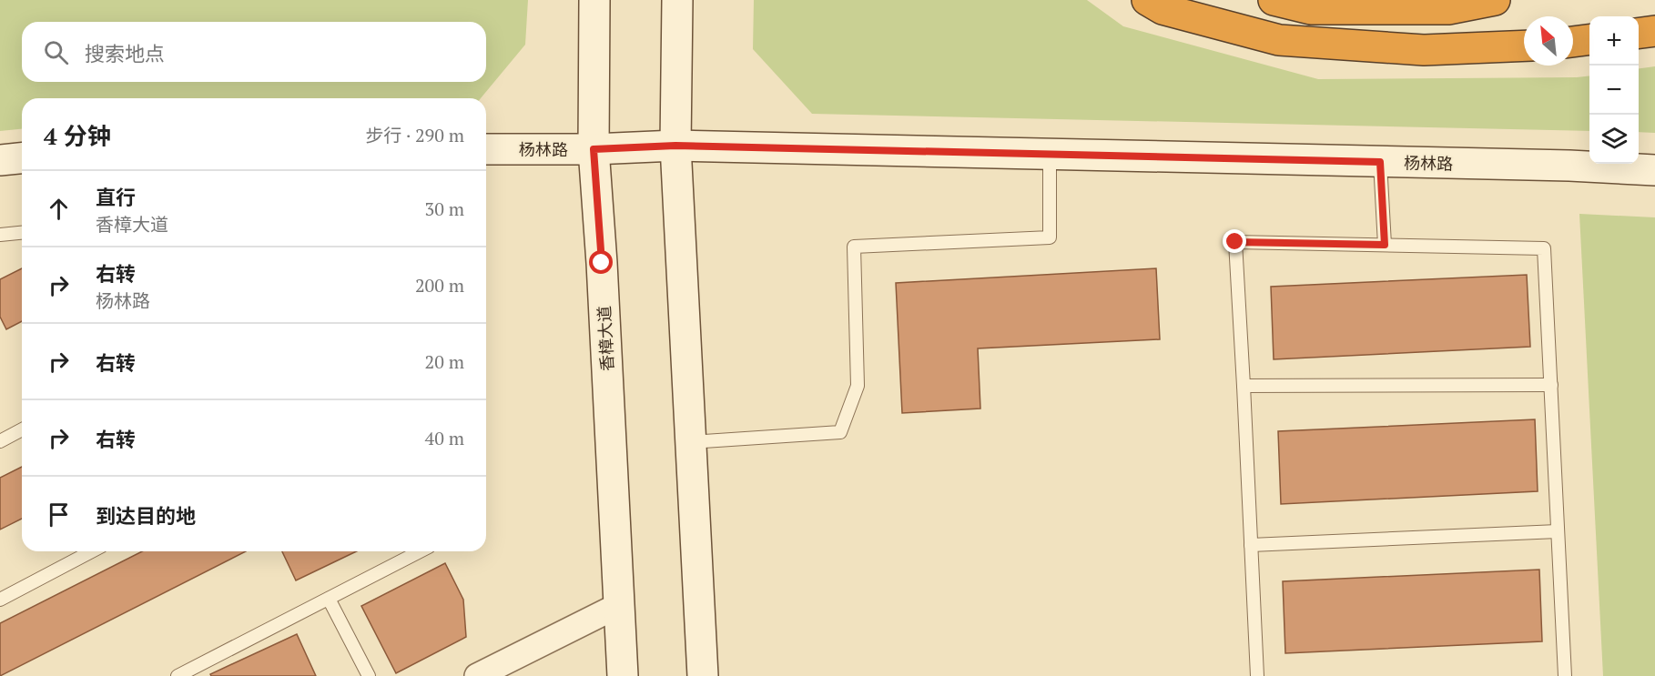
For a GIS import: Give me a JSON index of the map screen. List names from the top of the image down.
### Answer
{
  "streets": {
    "main road": ["杨林路", "香樟大道"]
  },
  "crossings": [
    ["杨林路", "香樟大道"]
  ],
  "north": "top left",
  "page": {
    "map_buttons": ["+", "−"],
    "search": "搜索地点",
    "heading": ["4 分钟", "步行 · 290 m"],
    "list": [
      ["直行", "香樟大道", "30 m"],
      ["右转", "杨林路", "200 m"],
      ["右转", "20 m"],
      ["右转", "40 m"],
      "到达目的地"
    ]
  }
}
